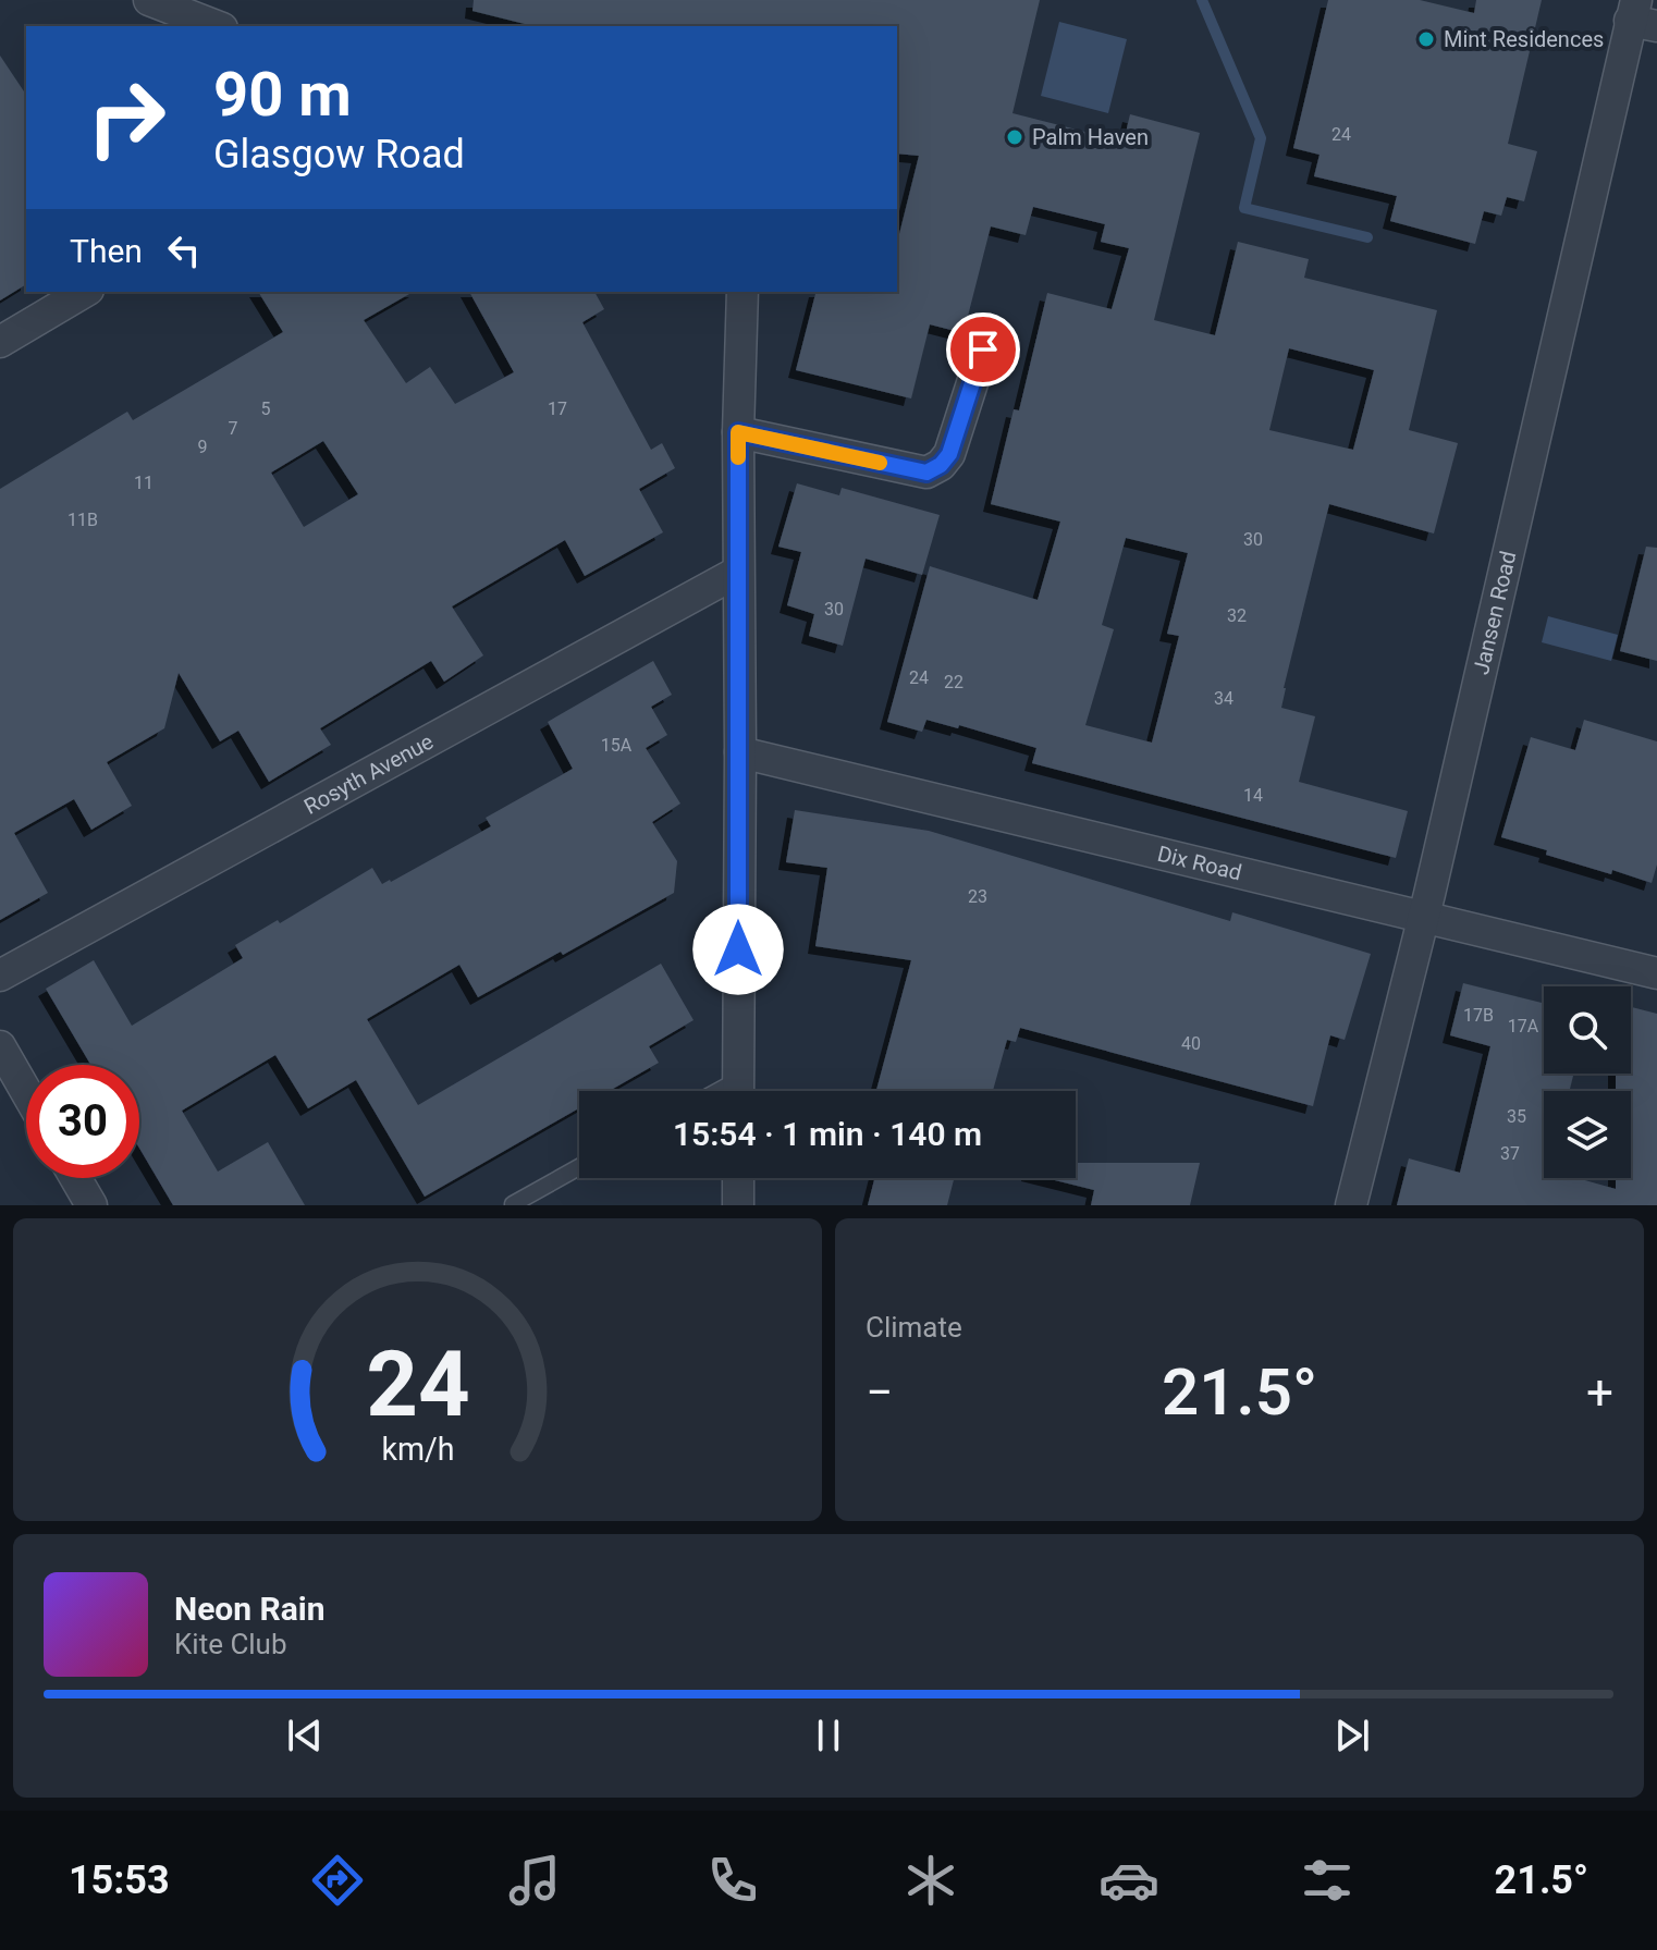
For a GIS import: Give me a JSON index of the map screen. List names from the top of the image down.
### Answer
{
  "streets": {
    "street": ["Jansen Road", "Rosyth Avenue", "Dix Road"]
  },
  "crossings": [
    ["Jansen Road", "Dix Road"]
  ],
  "places": ["Mint Residences", "Palm Haven"],
  "house_numbers": [
    "24",
    "5",
    "17",
    "7",
    "9",
    "11",
    "11B",
    "30",
    "30",
    "32",
    "24",
    "22",
    "34",
    "15A",
    "14",
    "23",
    "17B",
    "17A",
    "40",
    "35",
    "37"
  ],
  "page": {
    "turn": ["90 m", "Glasgow Road"],
    "then": "Then",
    "limit": "30",
    "trip": "15:54 · 1 min · 140 m",
    "tile": "Climate",
    "heat": ["−", "21.5°", "+"],
    "song": ["Neon Rain", "Kite Club"],
    "tabs": ["15:53", "21.5°"],
    "gauge": ["24", "km/h"]
  }
}
